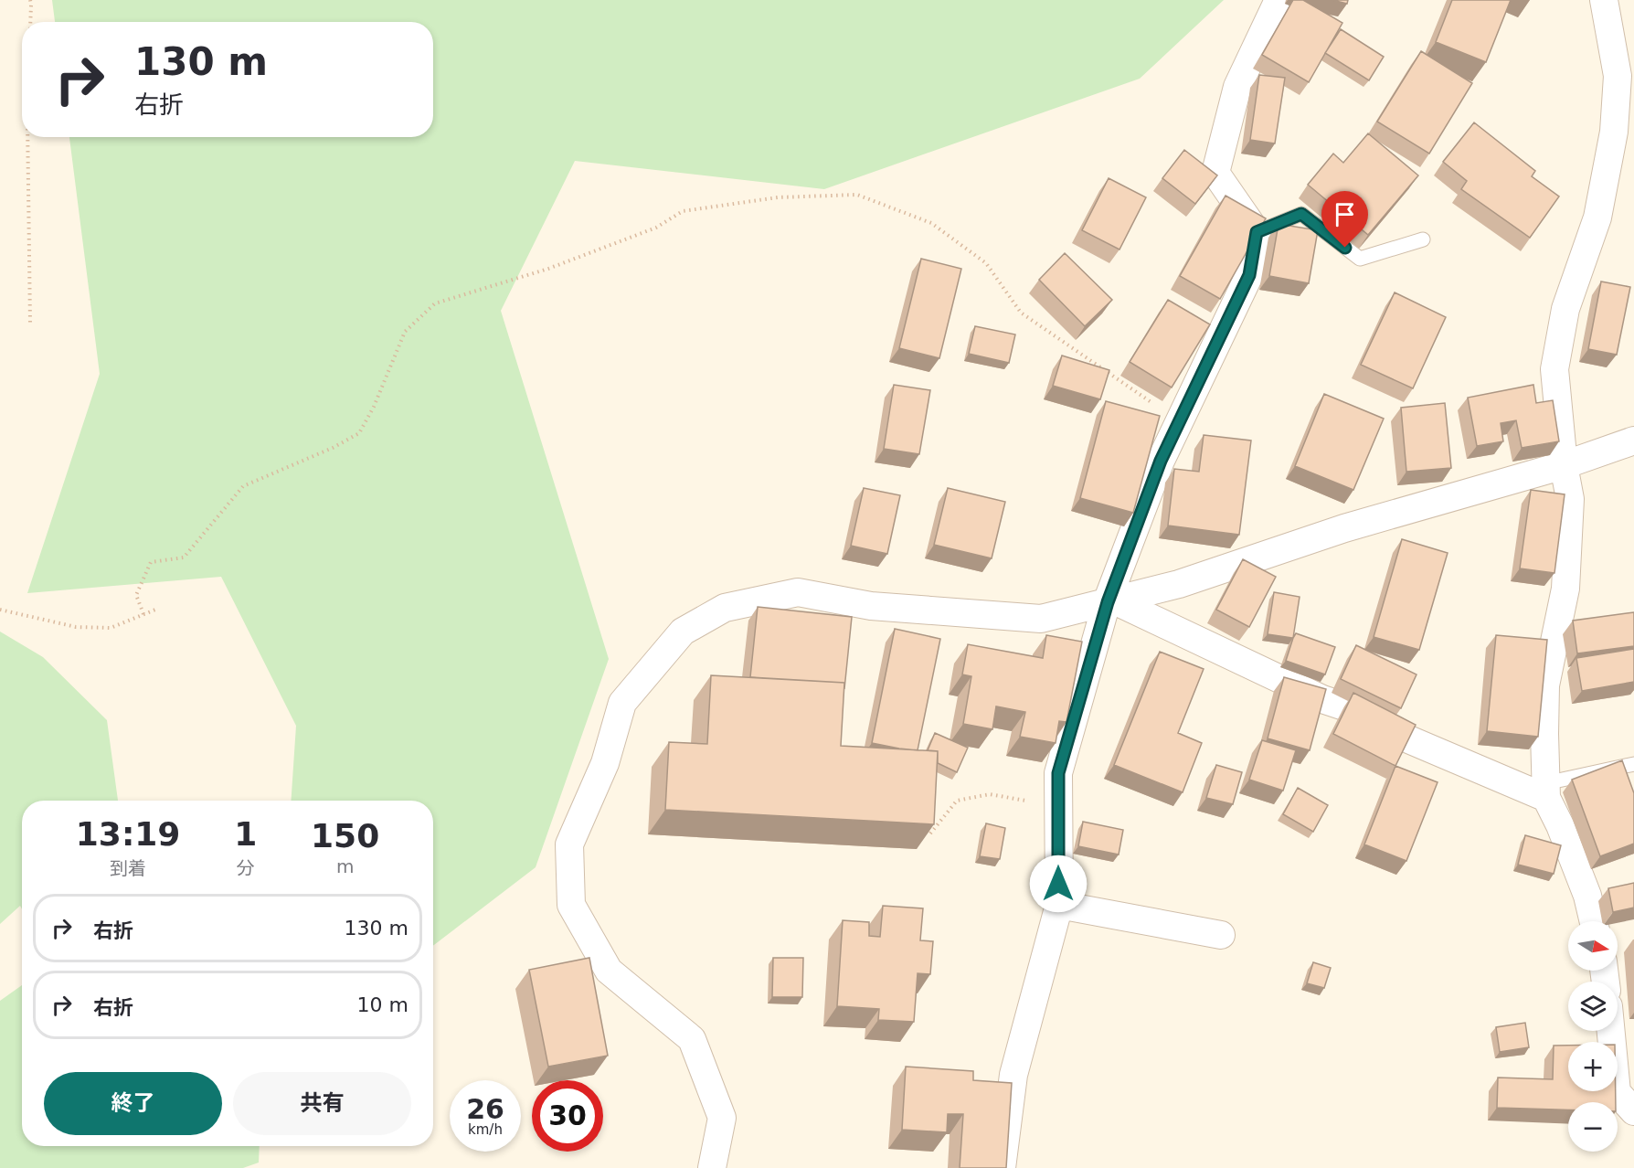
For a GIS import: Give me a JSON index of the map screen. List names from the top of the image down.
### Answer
{
  "north": "right",
  "page": {
    "turn": ["130 m", "右折"],
    "eta": [
      "13:19",
      "到着",
      "1",
      "分",
      "150",
      "m"
    ],
    "list": [
      {
        "name": "右折",
        "value": "130 m"
      },
      {
        "name": "右折",
        "value": "10 m"
      }
    ],
    "map_buttons": ["+", "−"],
    "buttons": ["終了", "共有"],
    "speed": "26 km/h",
    "limit": "30"
  }
}
